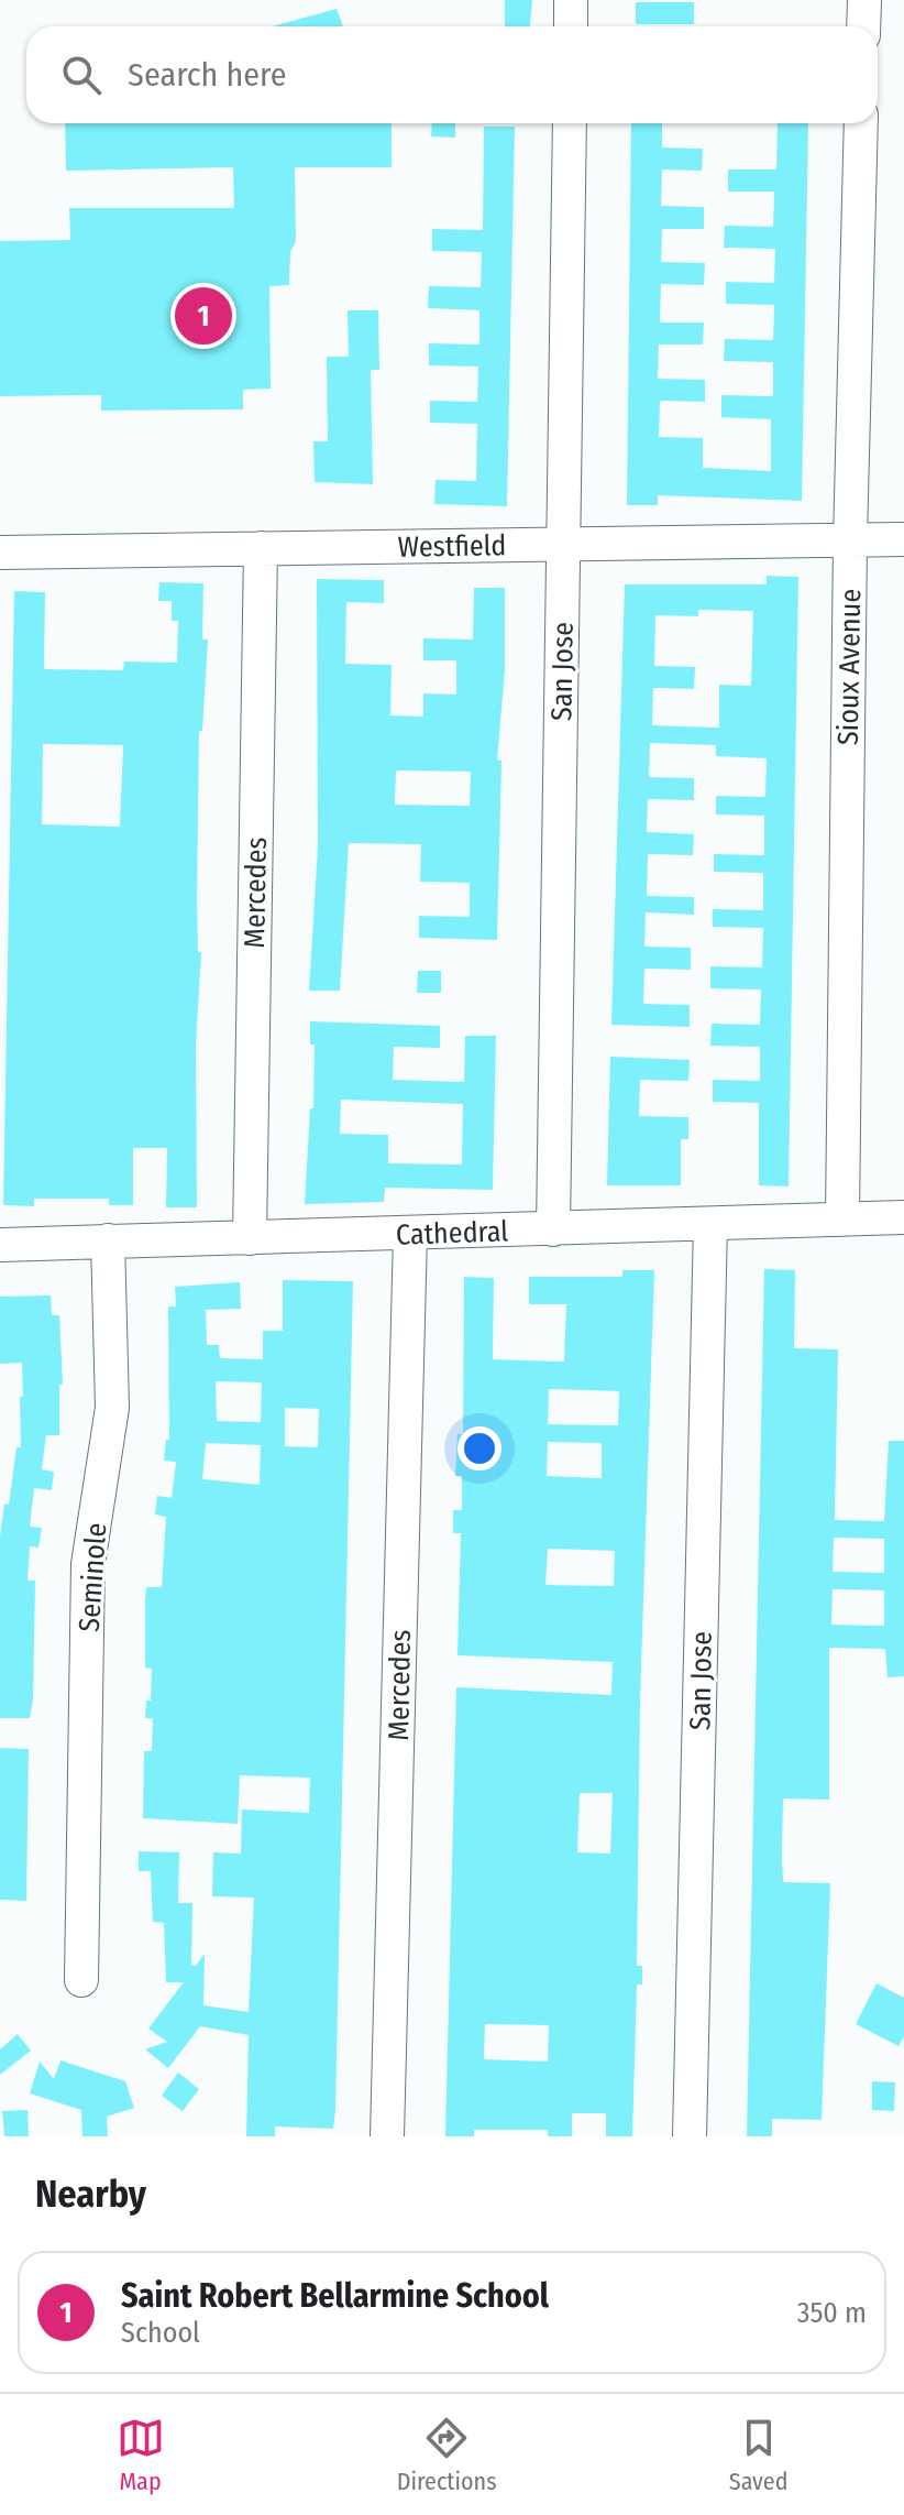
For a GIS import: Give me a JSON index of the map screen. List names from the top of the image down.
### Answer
{
  "streets": {
    "street": [
      "Westfield",
      "Sioux Avenue",
      "San Jose",
      "Mercedes",
      "Cathedral",
      "Seminole"
    ]
  },
  "crossings": [
    ["Westfield", "Sioux Avenue"],
    ["Westfield", "San Jose"],
    ["Westfield", "Mercedes"],
    ["Sioux Avenue", "Cathedral"],
    ["San Jose", "Cathedral"],
    ["Mercedes", "Cathedral"],
    ["Cathedral", "Seminole"]
  ],
  "page": {
    "search": "Search here",
    "pins": "1",
    "heading": "Nearby",
    "list": [
      {
        "mark": "1",
        "name": "Saint Robert Bellarmine School",
        "note": "School",
        "value": "350 m"
      }
    ],
    "nav": ["Map", "Directions", "Saved"]
  }
}
